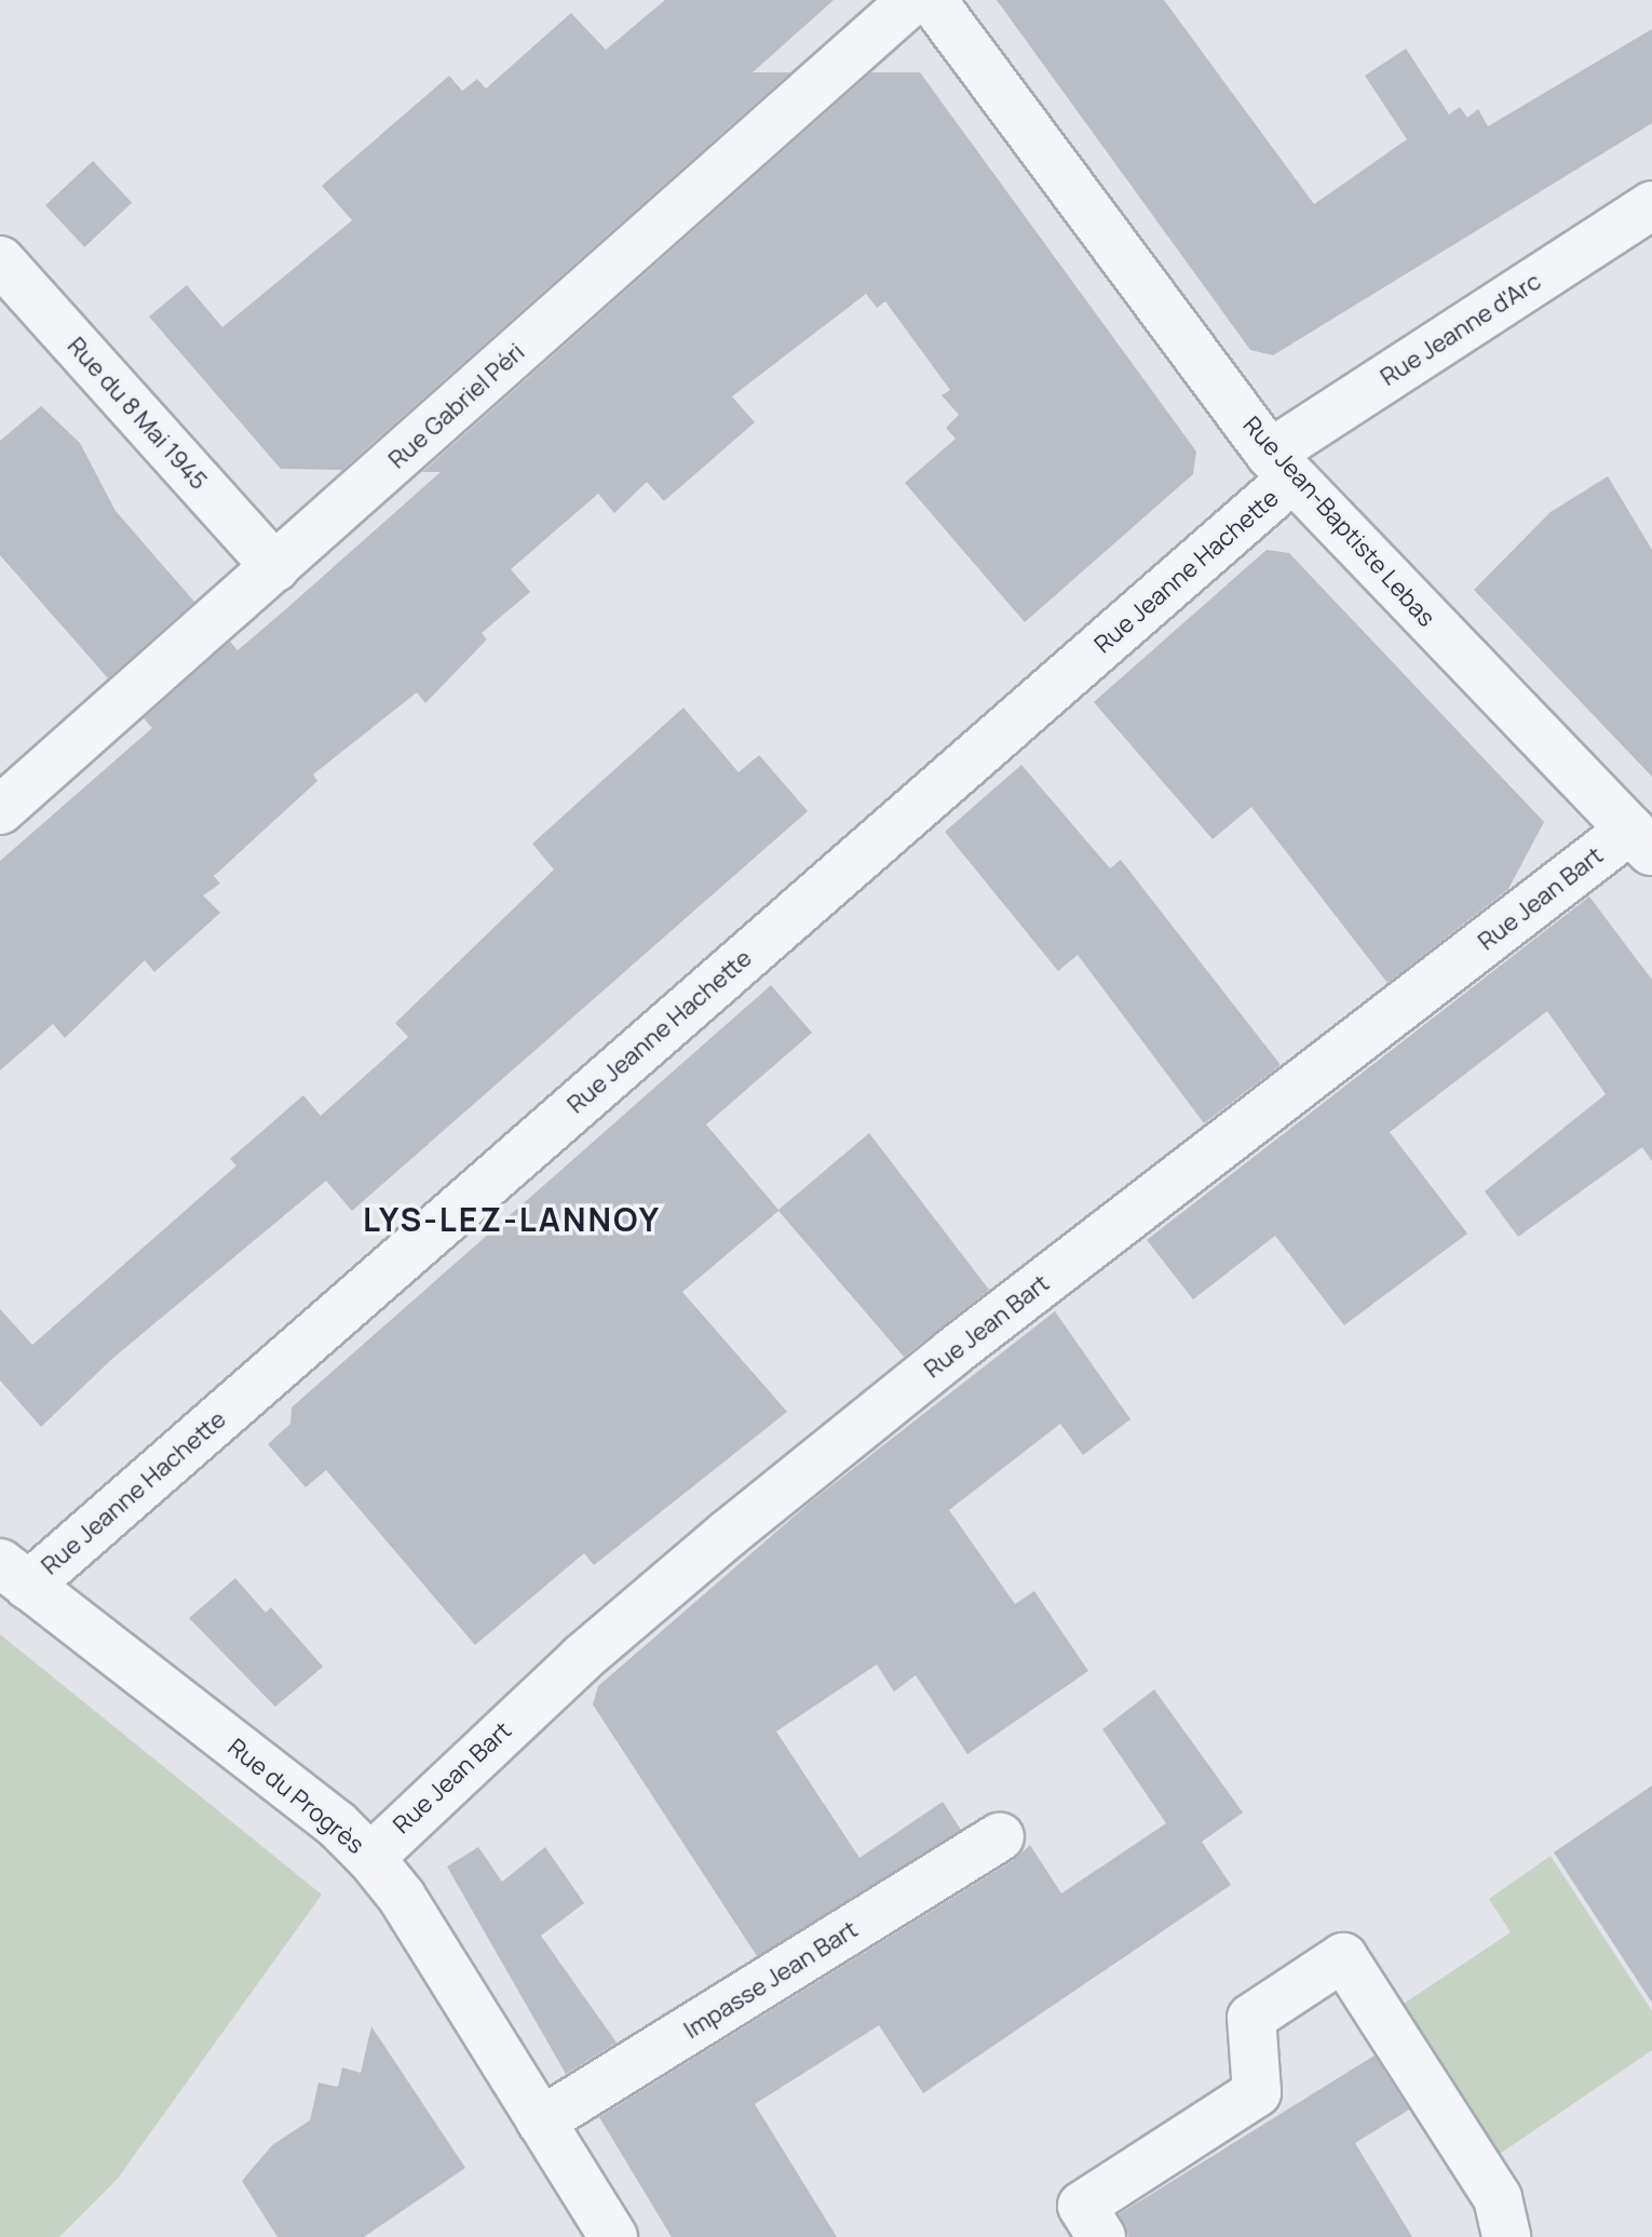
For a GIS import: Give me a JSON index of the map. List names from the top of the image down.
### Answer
{
  "streets": {
    "street": [
      "Rue Jeanne d'Arc",
      "Rue Gabriel Péri",
      "Rue du 8 Mai 1945",
      "Rue Jean-Baptiste Lebas",
      "Rue Jeanne Hachette",
      "Rue Jean Bart",
      "Rue du Progrès",
      "Impasse Jean Bart"
    ]
  },
  "crossings": [
    ["Rue Jeanne d'Arc", "Rue Jean-Baptiste Lebas"],
    ["Rue Jeanne d'Arc", "Rue Jeanne Hachette"],
    ["Rue Gabriel Péri", "Rue du 8 Mai 1945"],
    ["Rue Jean-Baptiste Lebas", "Rue Jeanne Hachette"],
    ["Rue Jean-Baptiste Lebas", "Rue Jean Bart"],
    ["Rue Jeanne Hachette", "Rue du Progrès"],
    ["Rue Jean Bart", "Rue du Progrès"],
    ["Rue du Progrès", "Impasse Jean Bart"]
  ],
  "districts": ["LYS-LEZ-LANNOY"]
}
